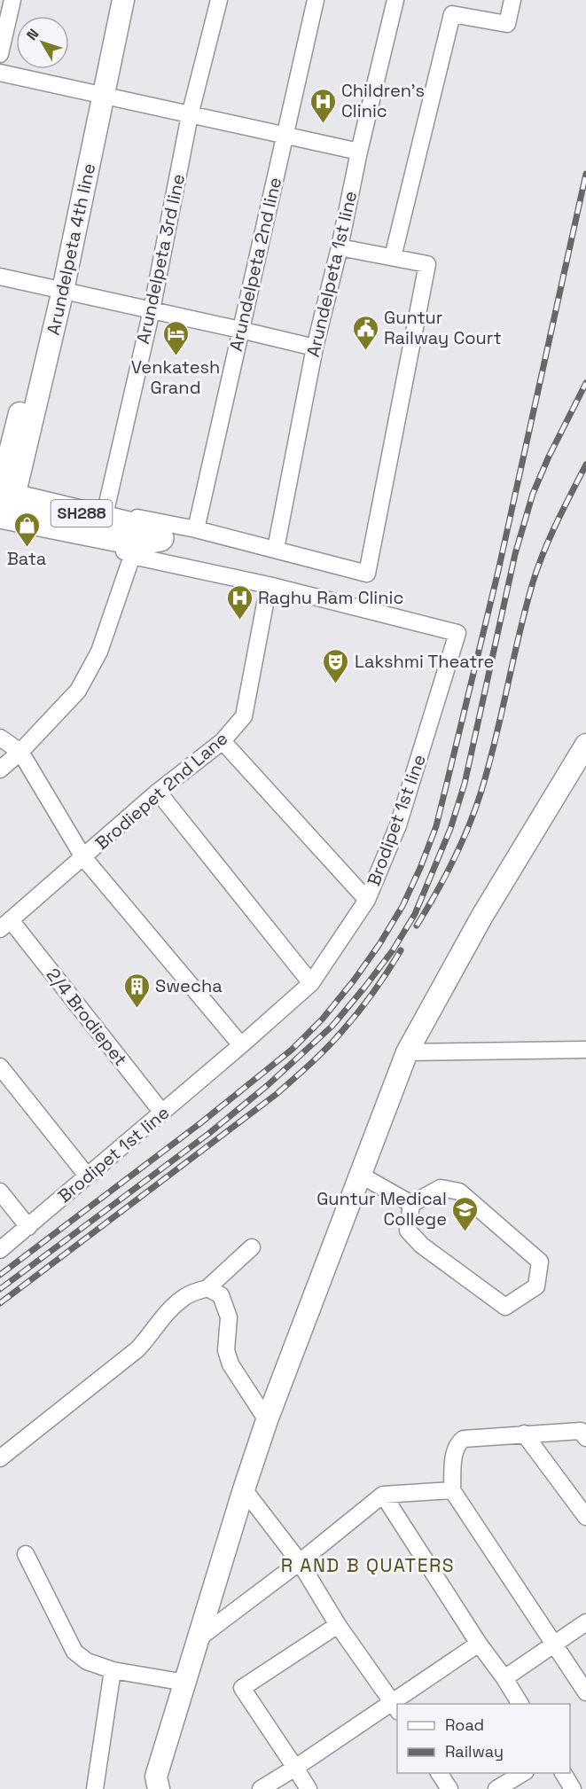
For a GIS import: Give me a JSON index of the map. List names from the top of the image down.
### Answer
{
  "streets": {
    "main road": ["SH288"],
    "street": [
      "Arundelpeta 4th line",
      "Arundelpeta 3rd line",
      "Arundelpeta 2nd line",
      "Arundelpeta 1st line",
      "Brodiepet 2nd Lane",
      "Brodipet 1st line",
      "2/4 Brodiepet"
    ]
  },
  "crossings": [
    ["Arundelpeta 4th line", "SH288"],
    ["Arundelpeta 3rd line", "SH288"],
    ["Arundelpeta 3rd line", "Brodipet 1st line"],
    ["SH288", "Brodipet 1st line"],
    ["Brodiepet 2nd Lane", "Brodipet 1st line"],
    ["Brodiepet 2nd Lane", "2/4 Brodiepet"],
    ["Brodipet 1st line", "2/4 Brodiepet"]
  ],
  "districts": ["R AND B QUATERS"],
  "places": {
    "hospital": ["Children's Clinic", "Raghu Ram Clinic"],
    "public building": ["Guntur Railway Court"],
    "hotel": ["Venkatesh Grand"],
    "shop": ["Bata"],
    "theatre": ["Lakshmi Theatre"],
    "building": ["Swecha"],
    "school or university": ["Guntur Medical College"]
  },
  "legend": ["Road", "Railway"],
  "north": "top left"
}
